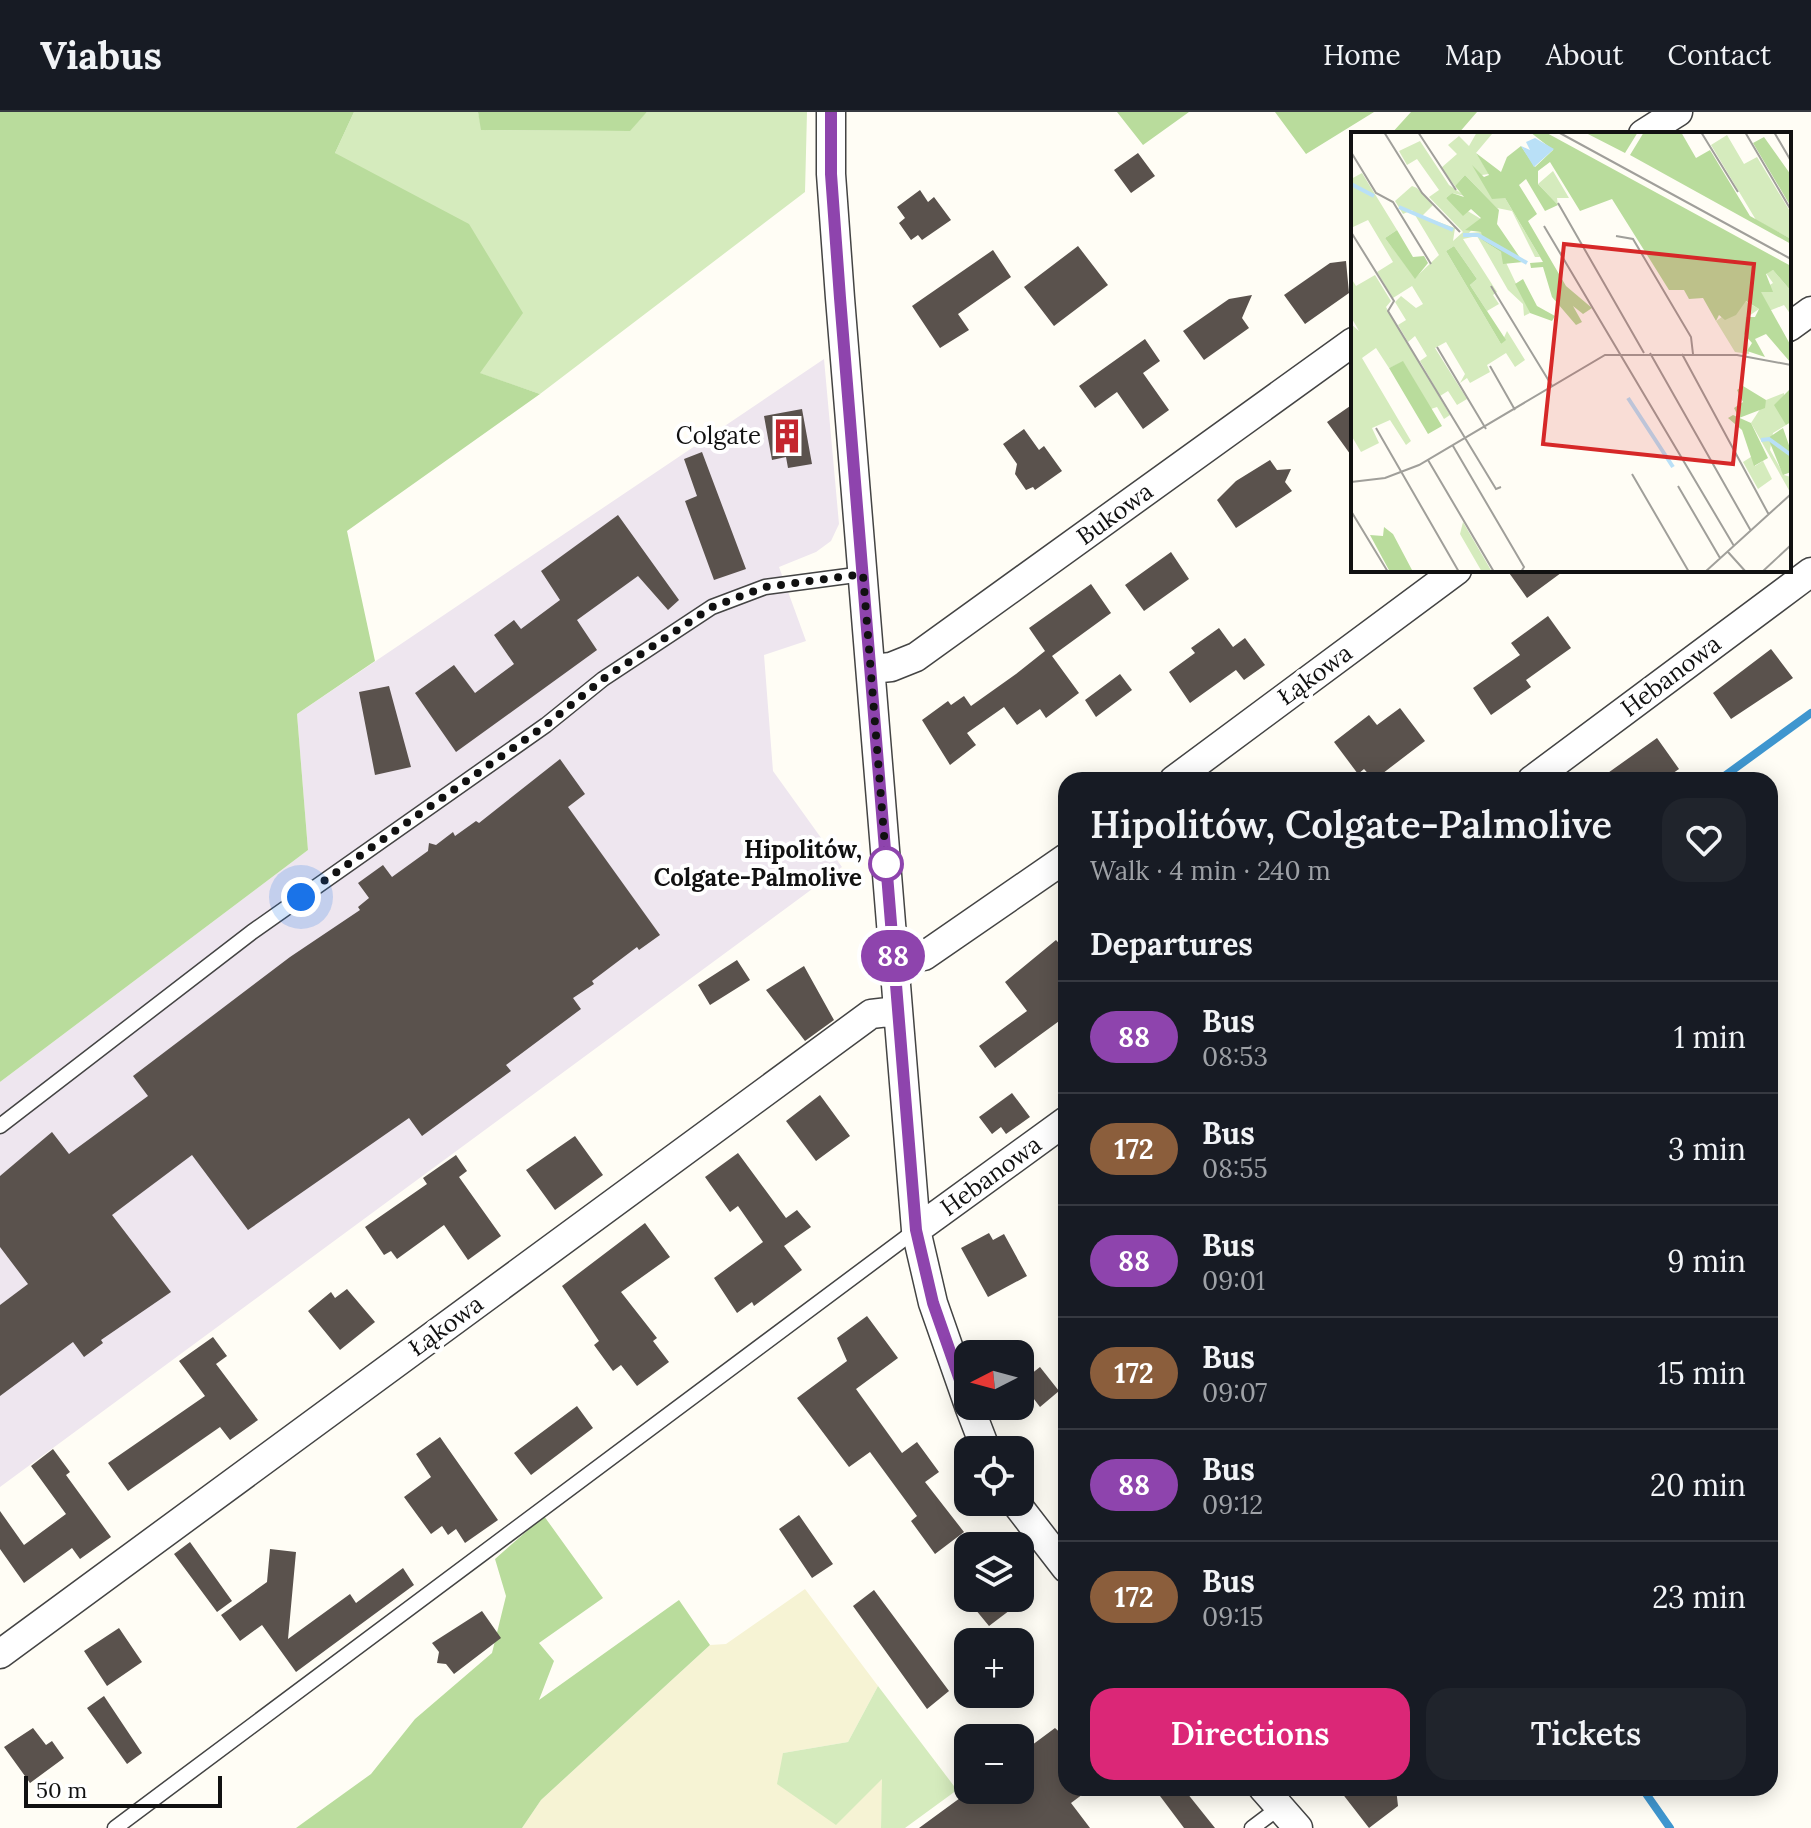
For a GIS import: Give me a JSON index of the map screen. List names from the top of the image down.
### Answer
{
  "streets": {
    "street": ["Bukowa", "Łąkowa", "Hebanowa"]
  },
  "places": {
    "building": ["Colgate"],
    "other": ["Hipolitów, Colgate-Palmolive"]
  },
  "lines": ["bus line 88"],
  "scale_bar": "50 m",
  "north": "left",
  "page": {
    "header": "Viabus",
    "nav": [
      "Home",
      "Map",
      "About",
      "Contact"
    ],
    "on_map": "88",
    "heading": [
      ["Hipolitów, Colgate-Palmolive", "Walk · 4 min · 240 m"],
      "Departures"
    ],
    "list": [
      {
        "mark": "88",
        "name": "Bus",
        "note": "08:53",
        "value": "1 min"
      },
      {
        "mark": "172",
        "name": "Bus",
        "note": "08:55",
        "value": "3 min"
      },
      {
        "mark": "88",
        "name": "Bus",
        "note": "09:01",
        "value": "9 min"
      },
      {
        "mark": "172",
        "name": "Bus",
        "note": "09:07",
        "value": "15 min"
      },
      {
        "mark": "88",
        "name": "Bus",
        "note": "09:12",
        "value": "20 min"
      },
      {
        "mark": "172",
        "name": "Bus",
        "note": "09:15",
        "value": "23 min"
      }
    ],
    "map_buttons": ["+", "−"],
    "buttons": ["Directions", "Tickets"],
    "scale": "50 m"
  }
}
